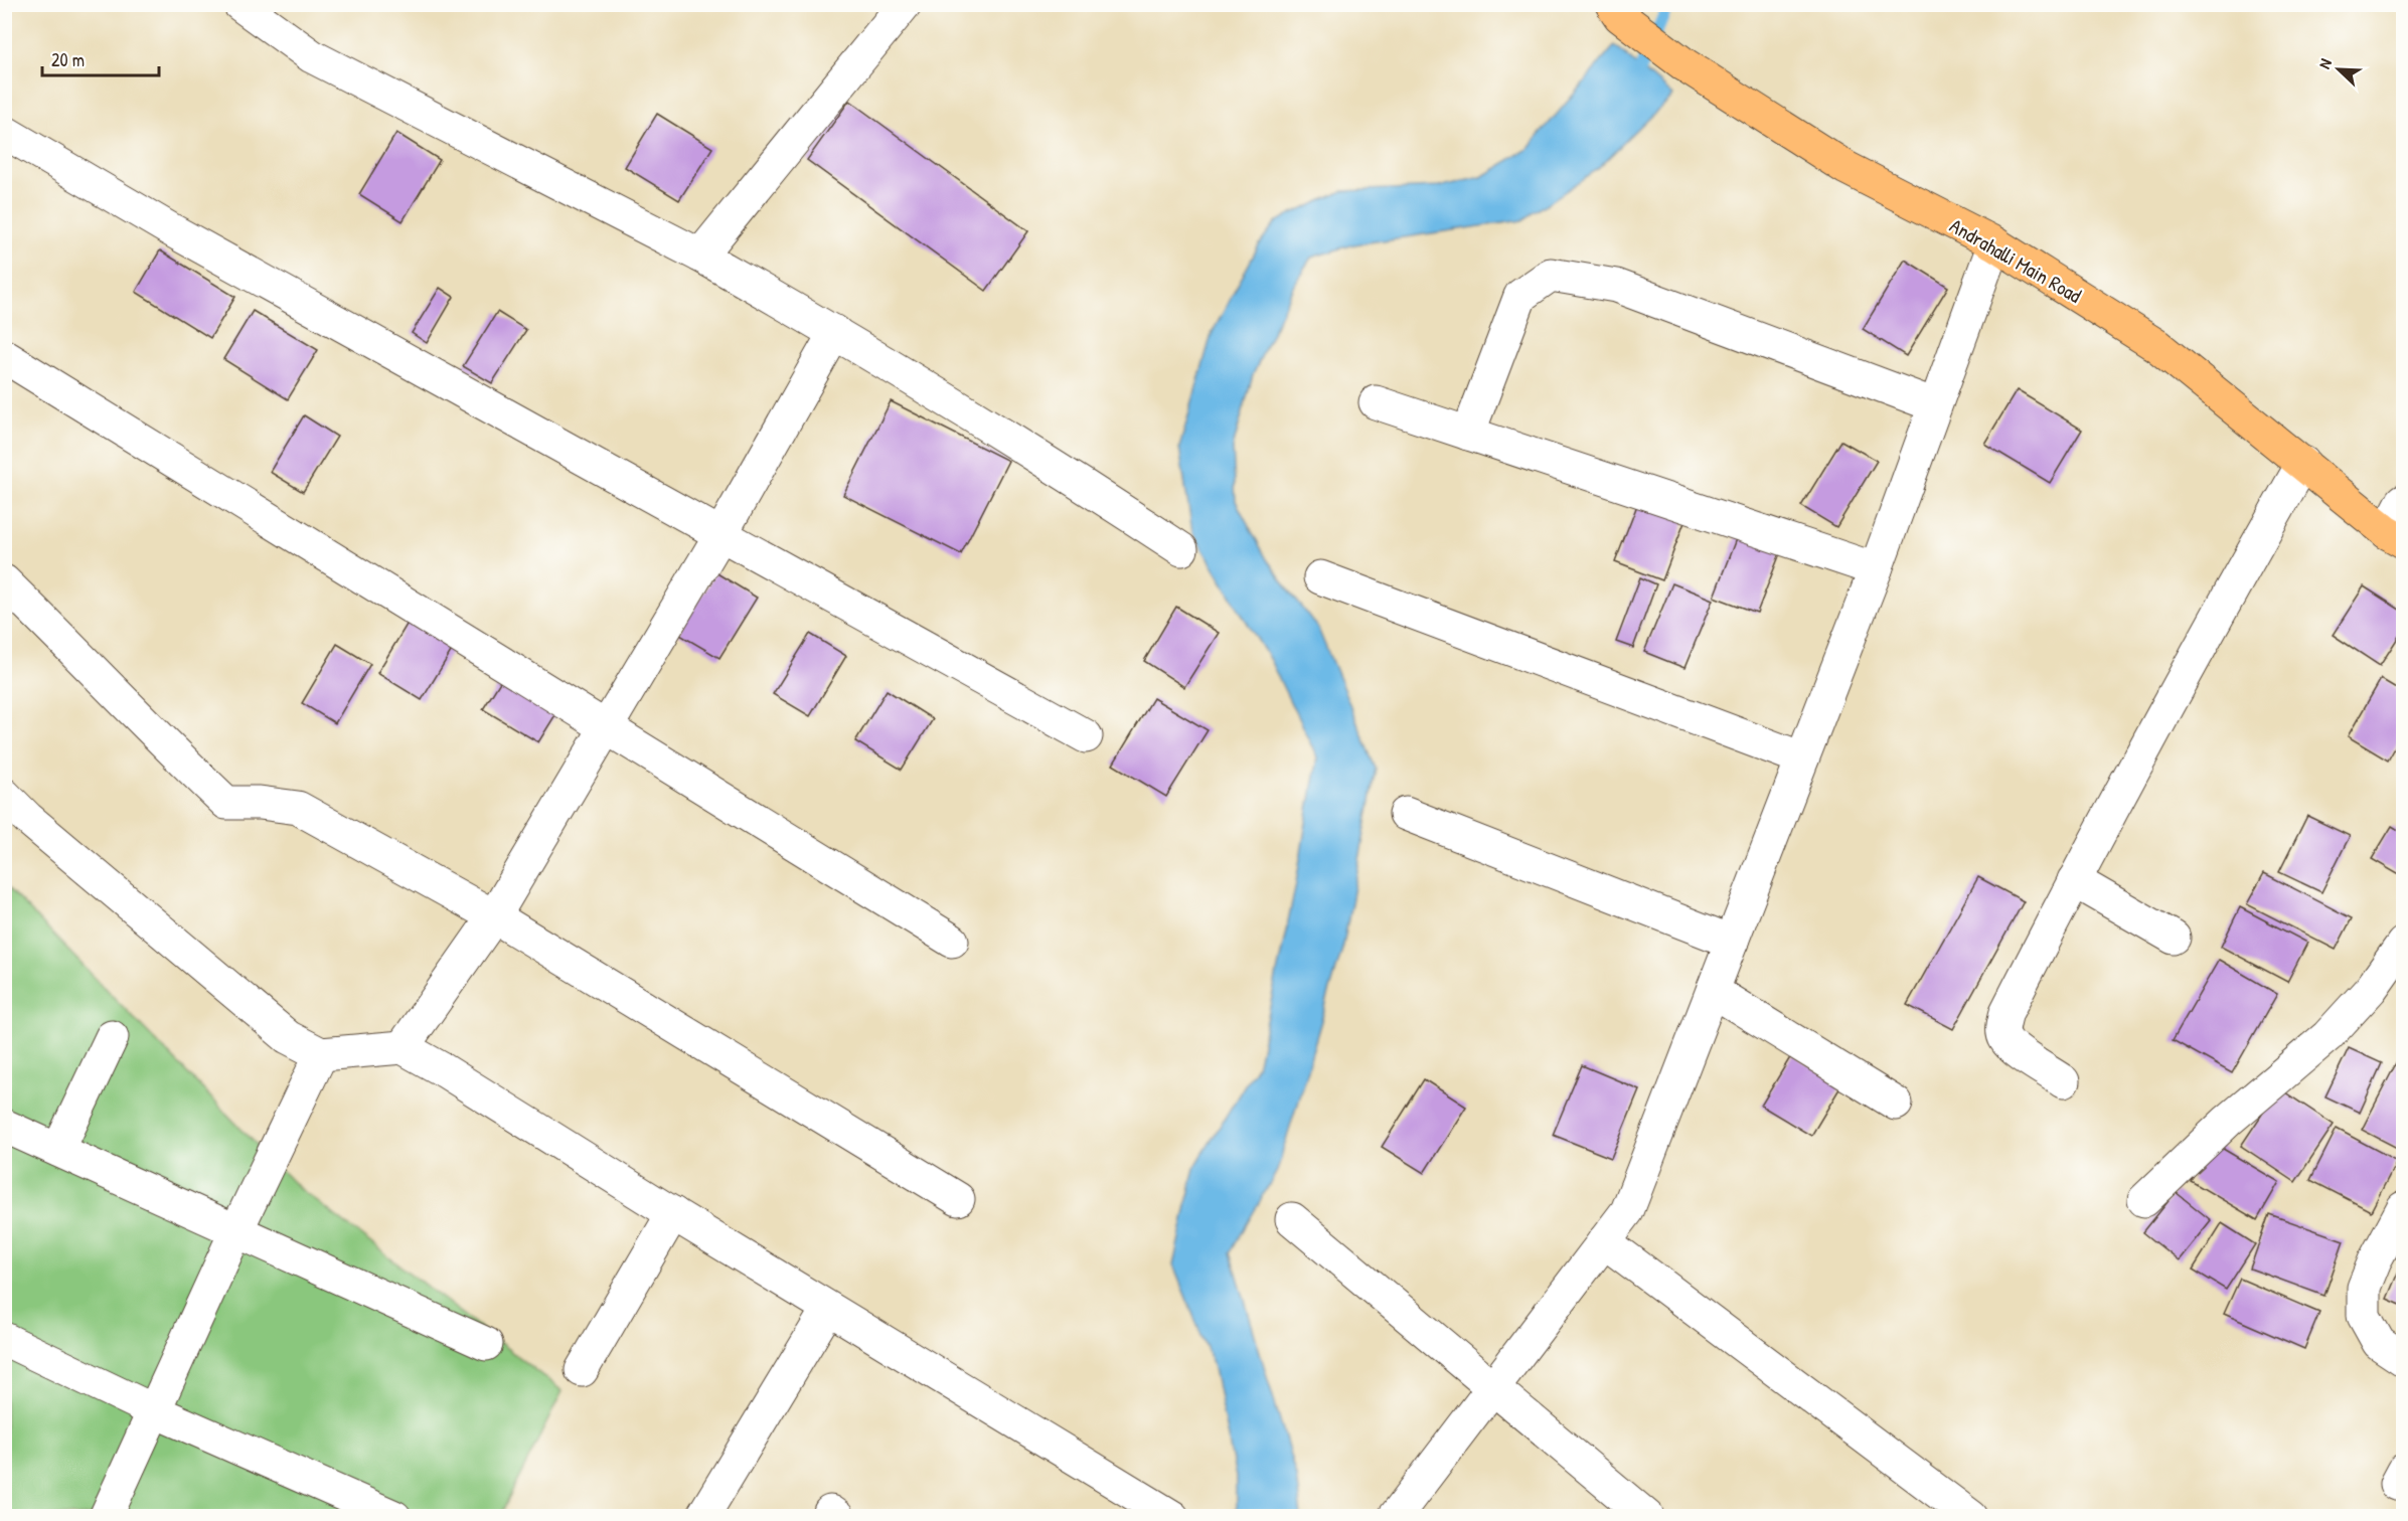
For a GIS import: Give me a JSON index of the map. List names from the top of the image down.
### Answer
{
  "streets": {
    "main road": ["Andrahalli Main Road"]
  },
  "scale_bar": "20 m",
  "north": "top left"
}
